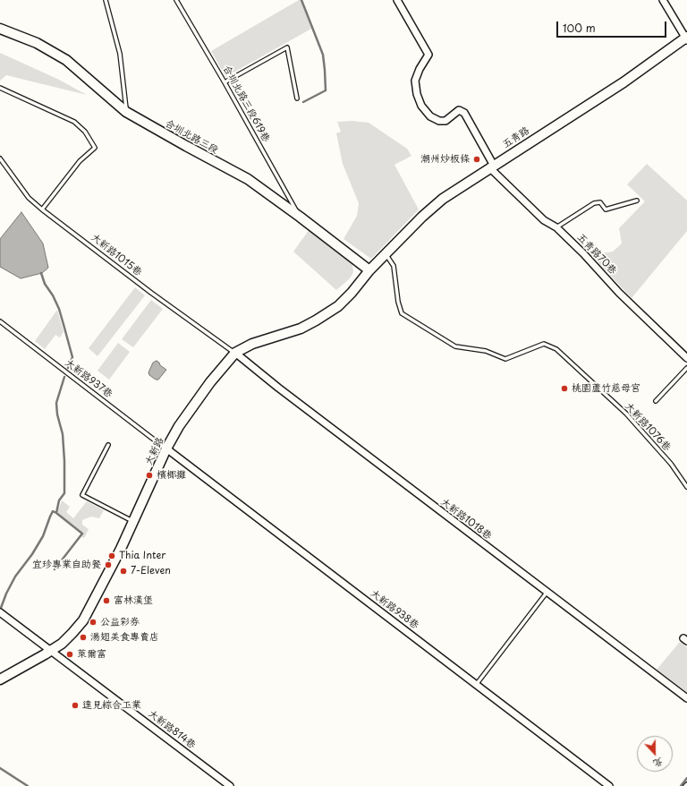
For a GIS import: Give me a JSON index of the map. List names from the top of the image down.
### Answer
{
  "streets": {
    "street": [
      "合圳北路三段",
      "五青路",
      "五青路70巷",
      "大新路",
      "大新路1018巷",
      "大新路938巷",
      "大新路814巷"
    ],
    "lane": [
      "合圳北路三段619巷",
      "大新路1015巷",
      "大新路937巷",
      "大新路1076巷"
    ]
  },
  "crossings": [
    ["合圳北路三段619巷", "合圳北路三段"],
    ["合圳北路三段", "五青路"],
    ["合圳北路三段", "大新路"],
    ["五青路", "五青路70巷"],
    ["五青路", "大新路1076巷"],
    ["五青路", "大新路"],
    ["大新路1015巷", "大新路"],
    ["大新路1015巷", "大新路1018巷"],
    ["大新路937巷", "大新路"],
    ["大新路937巷", "大新路938巷"],
    ["大新路", "大新路1018巷"],
    ["大新路", "大新路938巷"],
    ["大新路", "大新路814巷"]
  ],
  "places": [
    "潮州炒板條",
    "桃園蘆竹慈母宮",
    "檳榔攤",
    "Thia Inter",
    "宜珍專業自助餐",
    "7-Eleven",
    "富林漢堡",
    "公益彩券",
    "湯翅美食專賣店",
    "萊爾富",
    "達見綜合工業"
  ],
  "scale_bar": "100 m",
  "north": "bottom"
}
